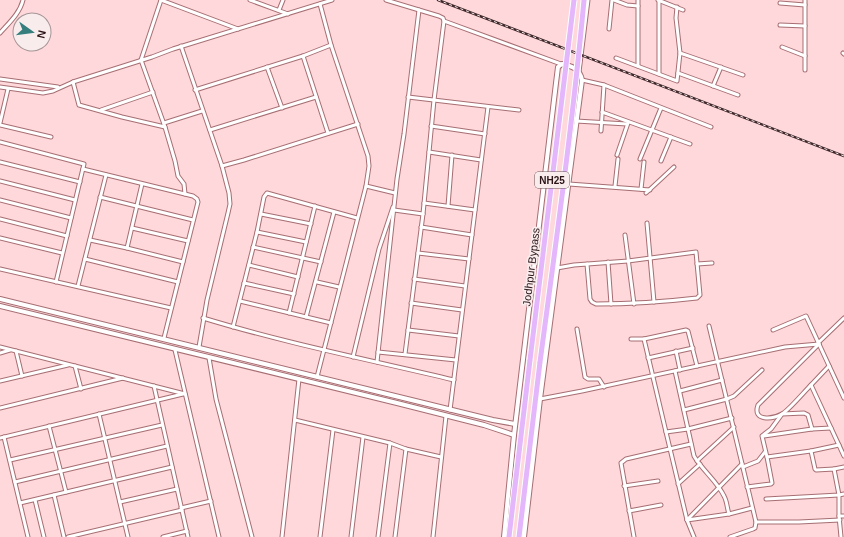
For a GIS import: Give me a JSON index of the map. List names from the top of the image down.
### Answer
{
  "streets": {
    "highway": ["NH25", "Jodhpur Bypass"]
  },
  "north": "right"
}
